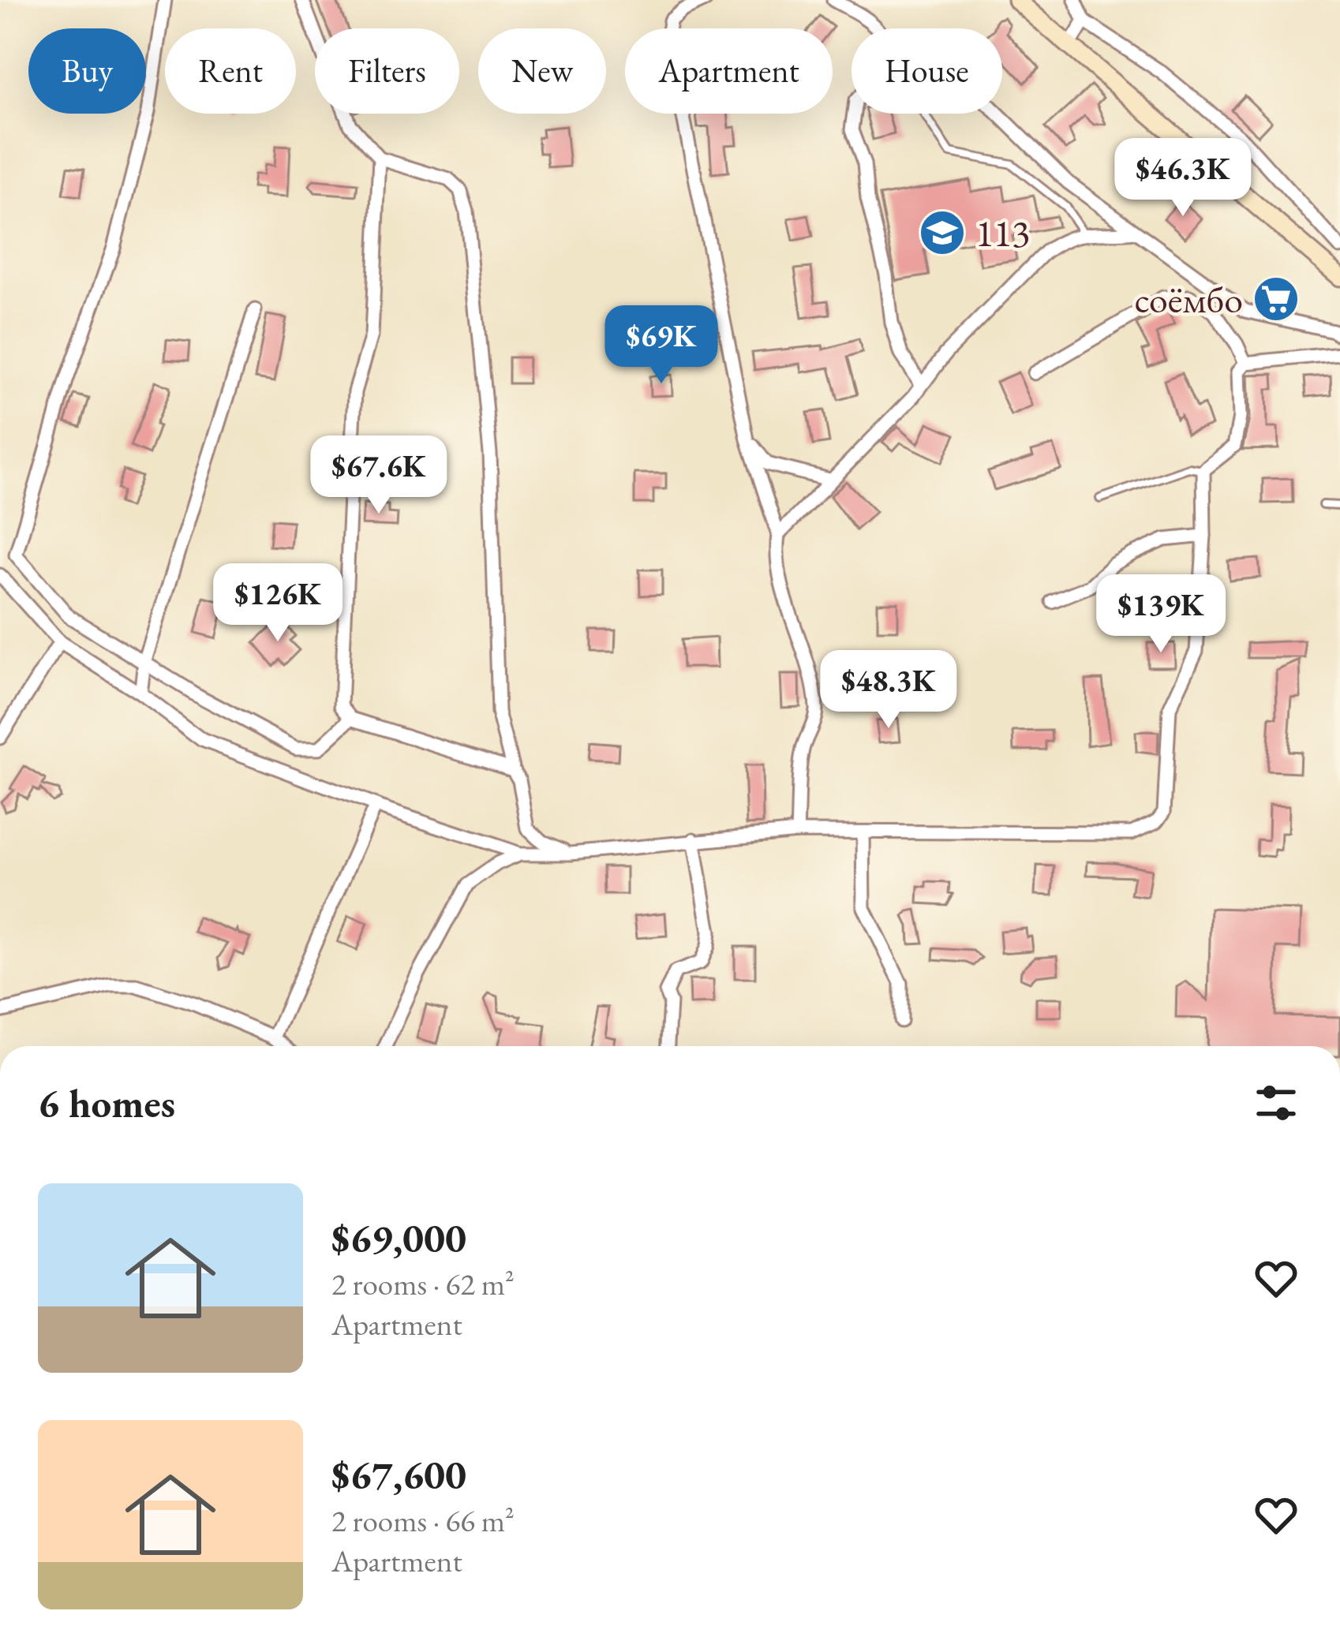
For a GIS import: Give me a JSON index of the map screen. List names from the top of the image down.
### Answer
{
  "places": {
    "school or university": ["113"],
    "supermarket": ["соёмбо"]
  },
  "page": {
    "chip": [
      "Buy",
      "Rent",
      "Filters",
      "New",
      "Apartment",
      "House"
    ],
    "price": [
      "$46.3K",
      "$69K",
      "$67.6K",
      "$126K",
      "$139K",
      "$48.3K"
    ],
    "heading": "6 homes",
    "list": [
      {
        "name": "$69,000",
        "note": "2 rooms · 62 m² · Apartment"
      },
      {
        "name": "$67,600",
        "note": "2 rooms · 66 m² · Apartment"
      }
    ]
  }
}
